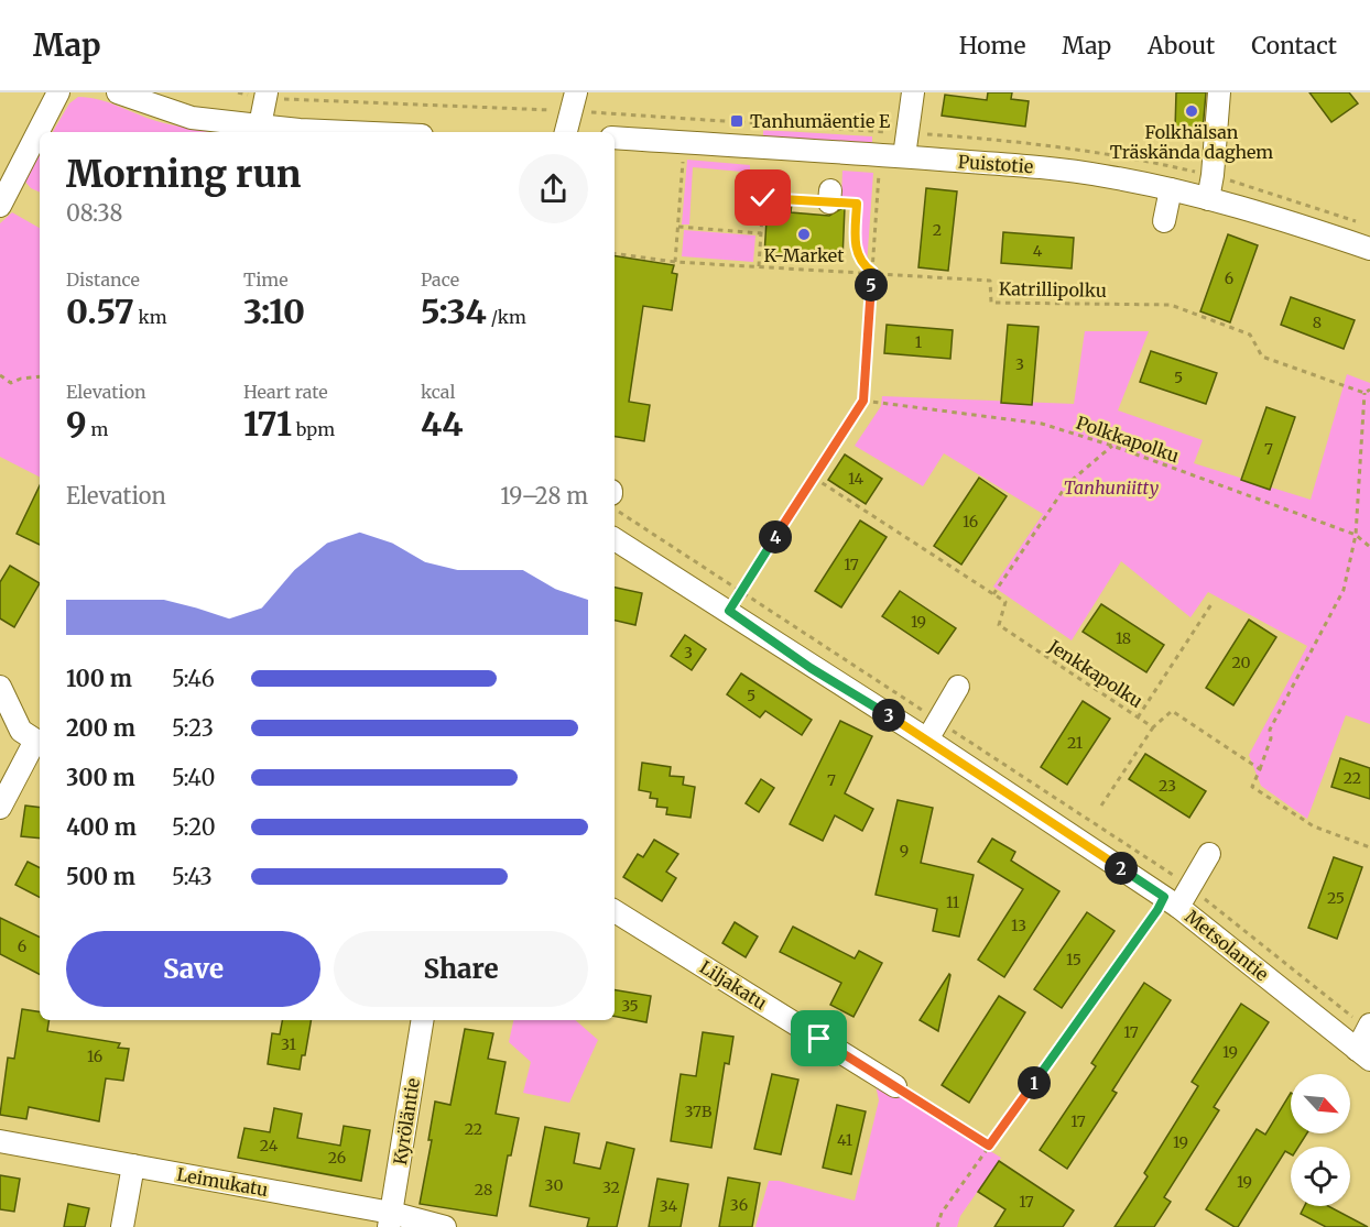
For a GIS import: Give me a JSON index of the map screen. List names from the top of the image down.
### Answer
{
  "streets": {
    "street": [
      "Puistotie",
      "Metsolantie",
      "Liljakatu",
      "Kyröläntie",
      "Leimukatu"
    ],
    "path": ["Katrillipolku", "Polkkapolku", "Jenkkapolku"]
  },
  "crossings": [
    ["Kyröläntie", "Leimukatu"]
  ],
  "parks": ["Tanhuniitty"],
  "places": {
    "other": ["Folkhälsan Träskända daghem", "K-Market"],
    "transit": ["Tanhumäentie E"]
  },
  "house_numbers": [
    "2",
    "4",
    "6",
    "8",
    "1",
    "3",
    "5",
    "7",
    "14",
    "16",
    "17",
    "19",
    "18",
    "3",
    "20",
    "5",
    "21",
    "22",
    "7",
    "23",
    "9",
    "25",
    "11",
    "13",
    "6",
    "15",
    "35",
    "17",
    "31",
    "19",
    "16",
    "37B",
    "17",
    "22",
    "41",
    "19",
    "24",
    "26",
    "19",
    "30",
    "32",
    "28",
    "17",
    "36",
    "34"
  ],
  "north": "bottom right",
  "page": {
    "header": "Map",
    "nav": [
      "Home",
      "Map",
      "About",
      "Contact"
    ],
    "heading": ["Morning run", "08:38"],
    "stats": [
      ["Distance", "0.57 km"],
      ["Time", "3:10"],
      ["Pace", "5:34 /km"],
      ["Elevation", "9 m"],
      ["Heart rate", "171 bpm"],
      ["kcal", "44"]
    ],
    "pins": [
      "5",
      "4",
      "3",
      "2",
      "1"
    ],
    "chart": ["Elevation", "19–28 m"],
    "list": [
      {
        "name": "100 m",
        "note": "5:46"
      },
      {
        "name": "200 m",
        "note": "5:23"
      },
      {
        "name": "300 m",
        "note": "5:40"
      },
      {
        "name": "400 m",
        "note": "5:20"
      },
      {
        "name": "500 m",
        "note": "5:43"
      }
    ],
    "buttons": ["Save", "Share"]
  }
}
